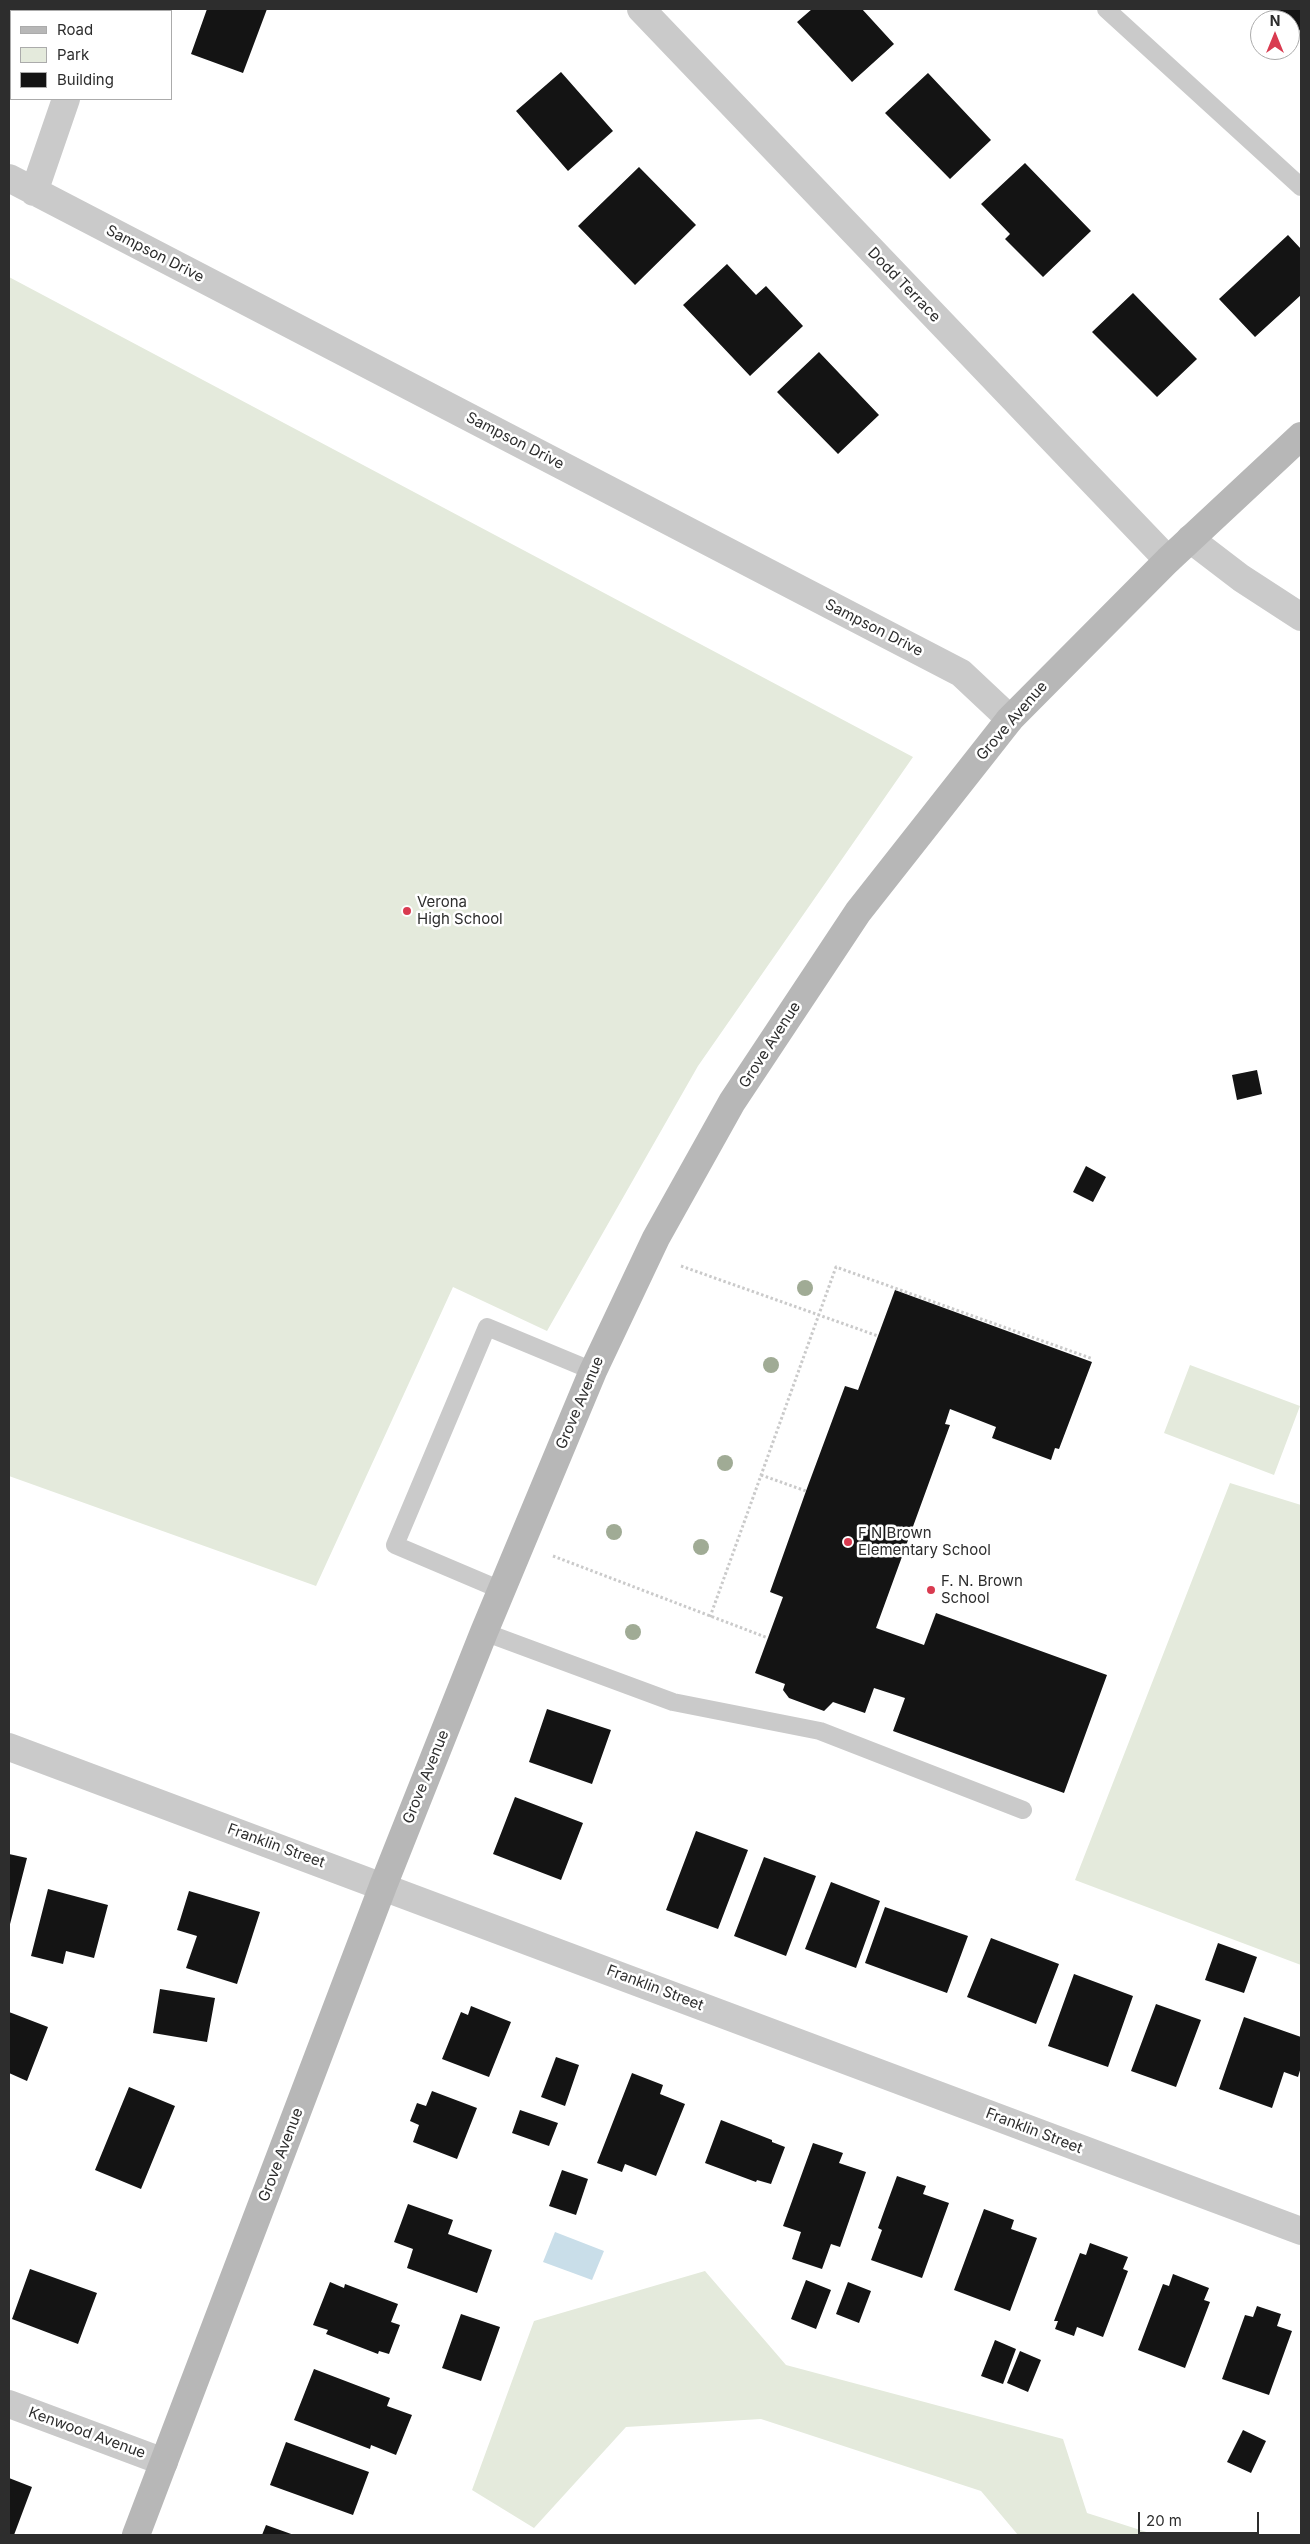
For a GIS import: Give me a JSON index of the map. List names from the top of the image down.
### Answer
{
  "streets": {
    "street": [
      "Sampson Drive",
      "Dodd Terrace",
      "Grove Avenue",
      "Franklin Street",
      "Kenwood Avenue"
    ]
  },
  "crossings": [
    ["Sampson Drive", "Grove Avenue"],
    ["Dodd Terrace", "Grove Avenue"],
    ["Grove Avenue", "Franklin Street"],
    ["Grove Avenue", "Kenwood Avenue"]
  ],
  "places": ["Verona High School", "F N Brown Elementary School", "F. N. Brown School"],
  "legend": ["Road", "Park", "Building"],
  "scale_bar": "20 m",
  "north": "top"
}
